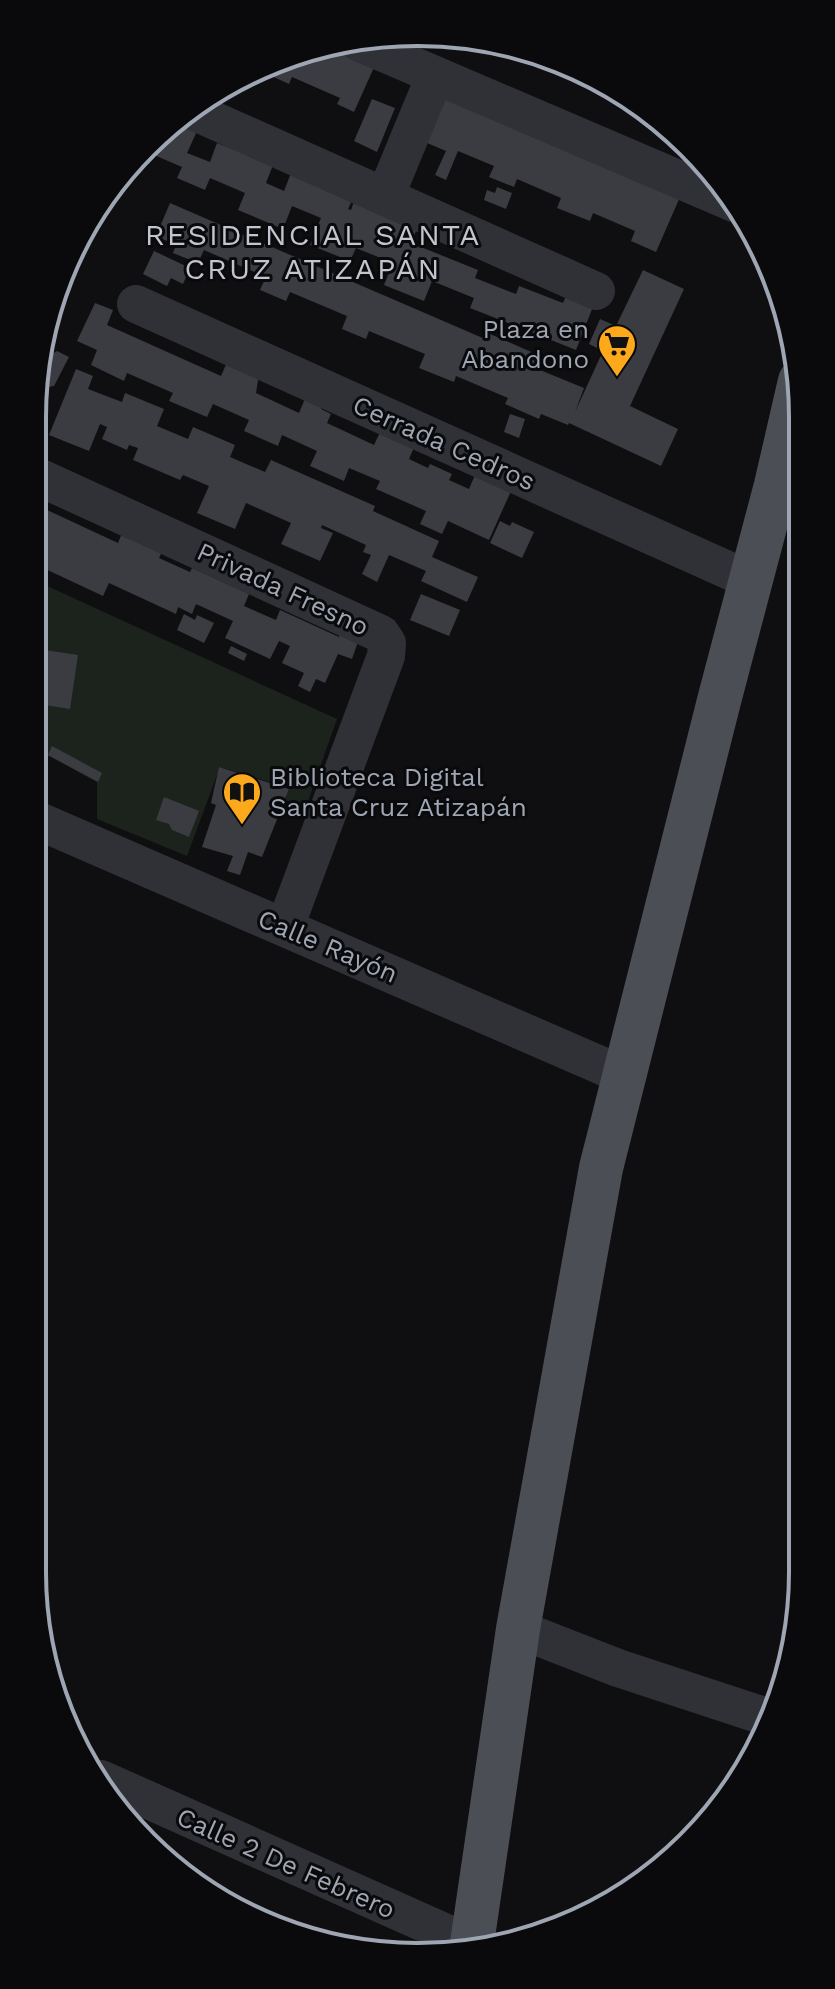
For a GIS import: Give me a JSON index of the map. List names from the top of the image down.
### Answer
{
  "streets": {
    "street": [
      "Cerrada Cedros",
      "Privada Fresno",
      "Calle Rayón",
      "Calle 2 De Febrero"
    ]
  },
  "crossings": [
    ["Privada Fresno", "Calle Rayón"]
  ],
  "districts": ["RESIDENCIAL SANTA CRUZ ATIZAPÁN"],
  "places": {
    "supermarket": ["Plaza en Abandono"],
    "library": ["Biblioteca Digital Santa Cruz Atizapán"]
  }
}
